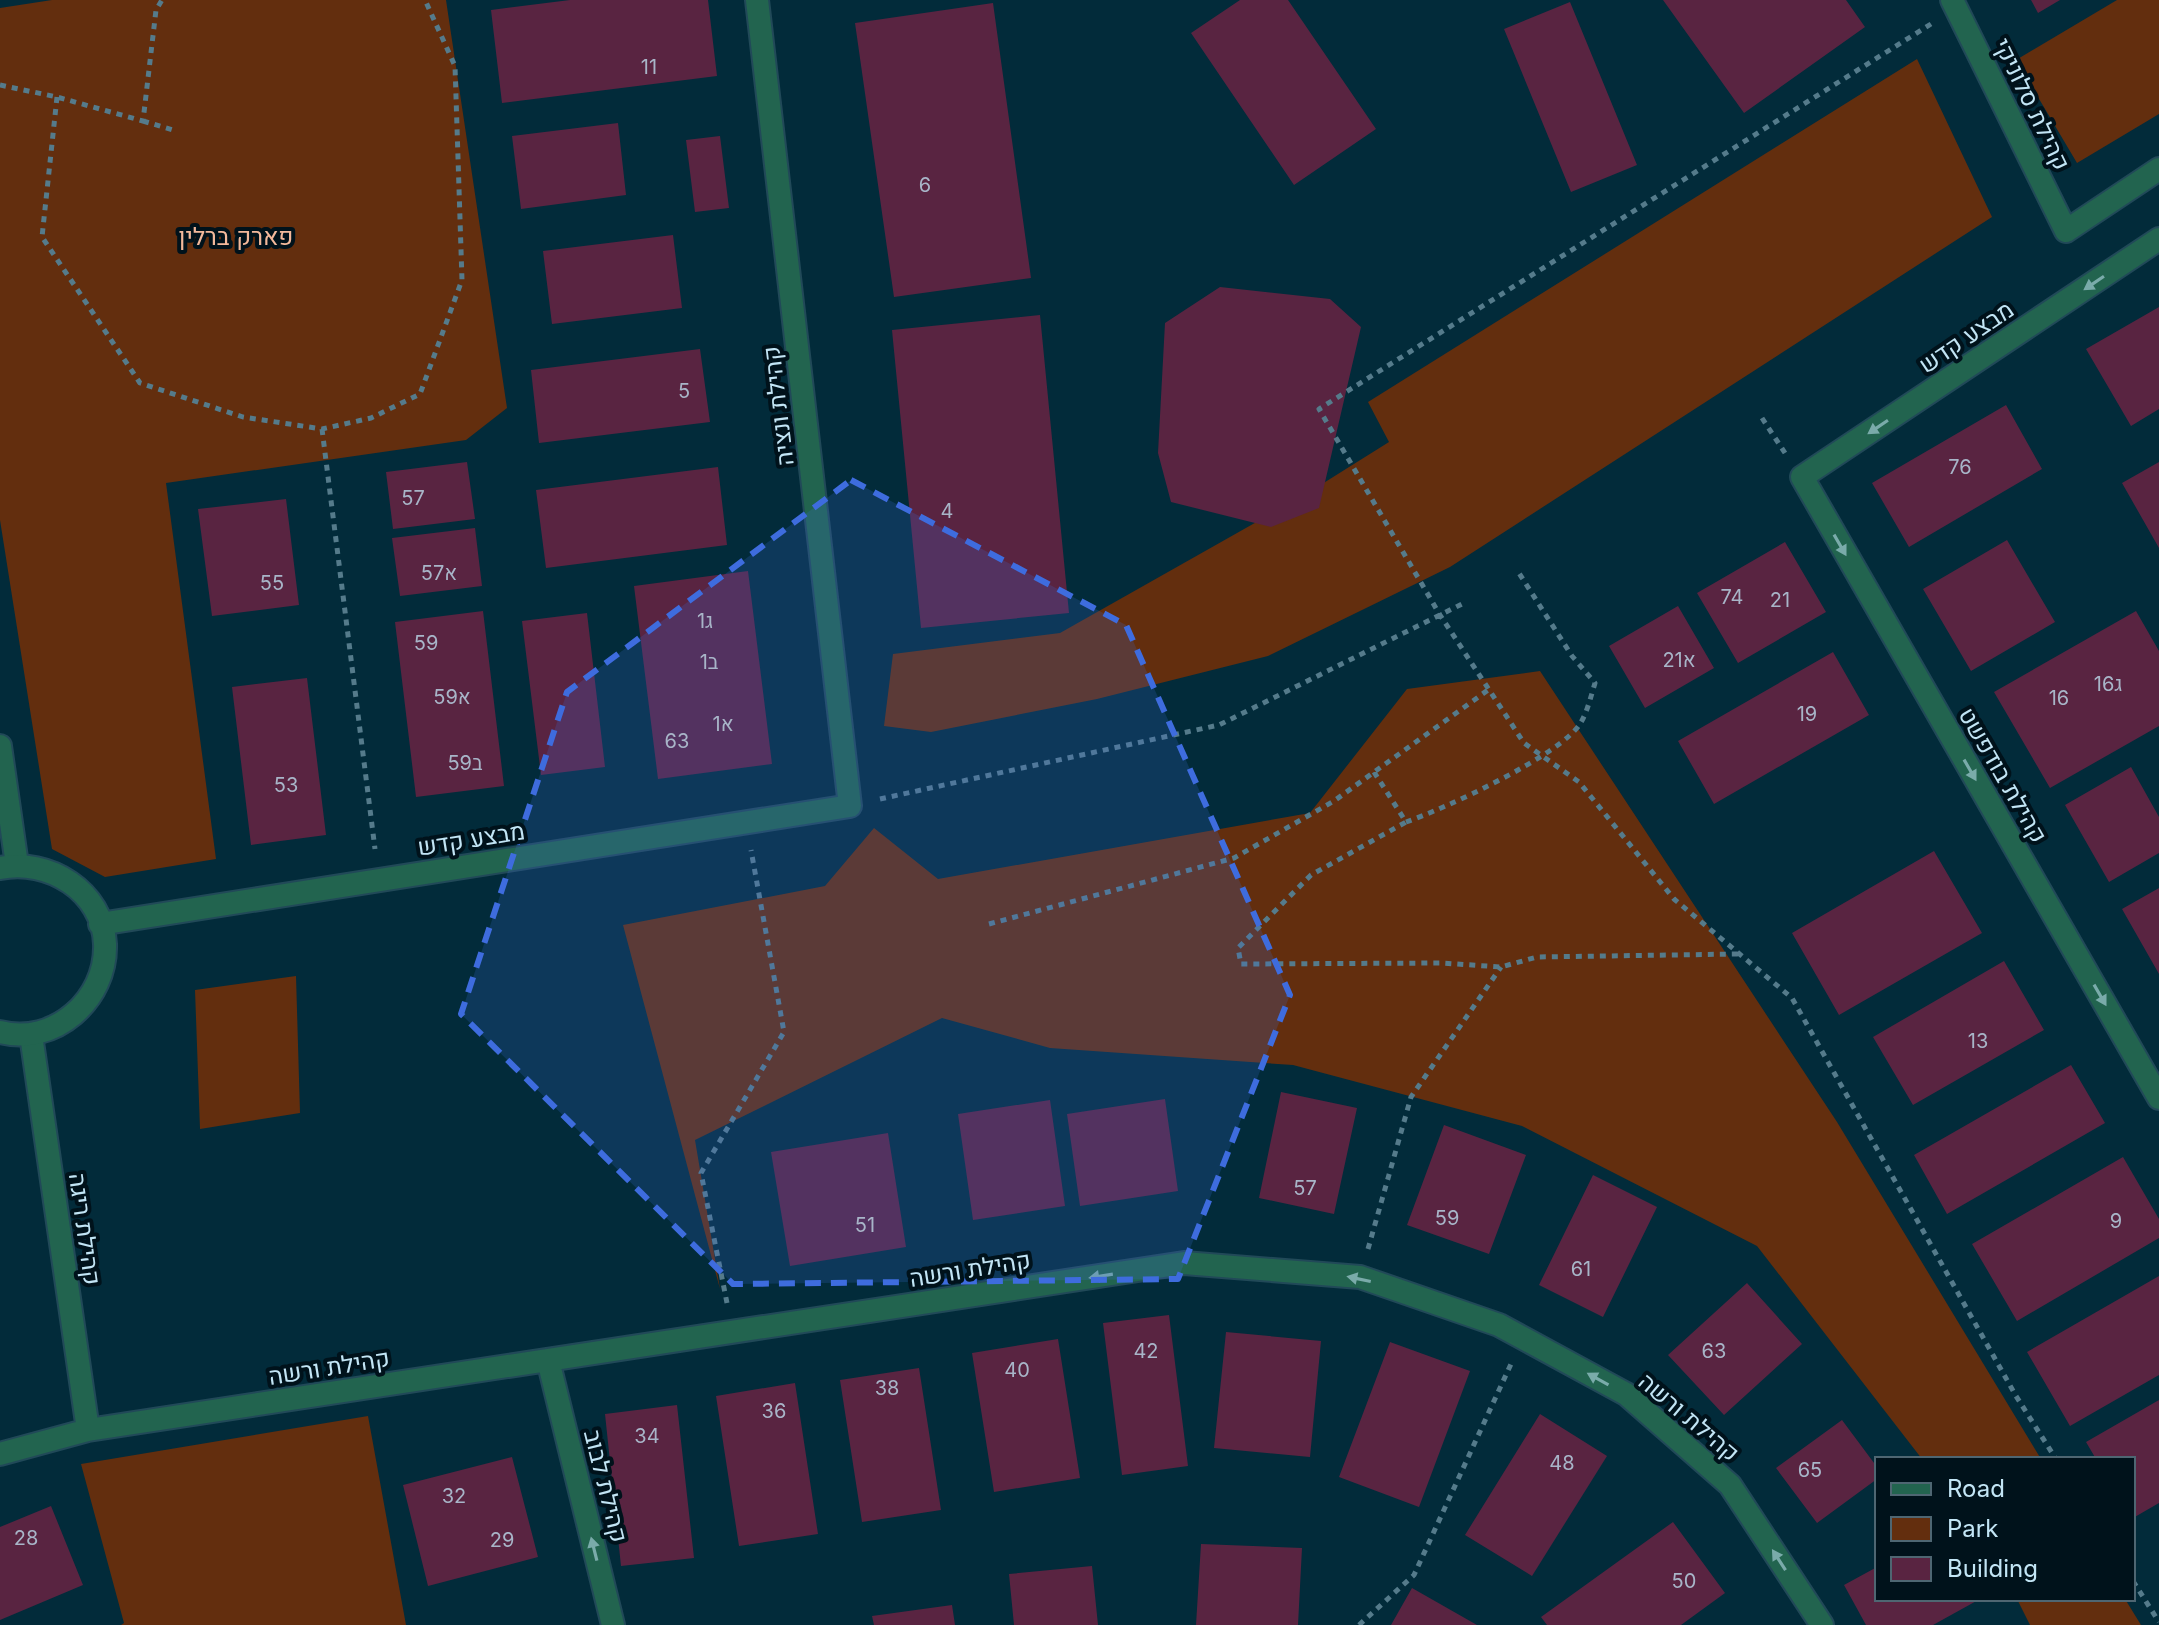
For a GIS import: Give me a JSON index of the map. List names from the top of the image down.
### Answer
{
  "streets": {
    "street": [
      "קהילת סלוניקי",
      "מבצע קדש",
      "קהילת ונציה",
      "קהילת בודפשט",
      "קהילת ריגה",
      "קהילת ורשה",
      "קהילת לבוב"
    ]
  },
  "crossings": [
    ["מבצע קדש", "קהילת ונציה"],
    ["מבצע קדש", "קהילת בודפשט"],
    ["קהילת ריגה", "קהילת ורשה"],
    ["קהילת ורשה", "קהילת לבוב"]
  ],
  "one_way": [
    "מבצע קדש",
    "קהילת בודפשט",
    "קהילת ורשה",
    "קהילת לבוב"
  ],
  "parks": ["פארק ברלין"],
  "house_numbers": [
    "11",
    "6",
    "5",
    "76",
    "57",
    "4",
    "57א",
    "55",
    "74",
    "21",
    "1ג",
    "59",
    "21א",
    "1ב",
    "16ג",
    "59א",
    "16",
    "19",
    "1א",
    "63",
    "59ב",
    "53",
    "13",
    "57",
    "59",
    "9",
    "51",
    "61",
    "42",
    "63",
    "40",
    "38",
    "36",
    "34",
    "48",
    "65",
    "32",
    "28",
    "29",
    "50"
  ],
  "legend": ["Road", "Park", "Building"]
}
